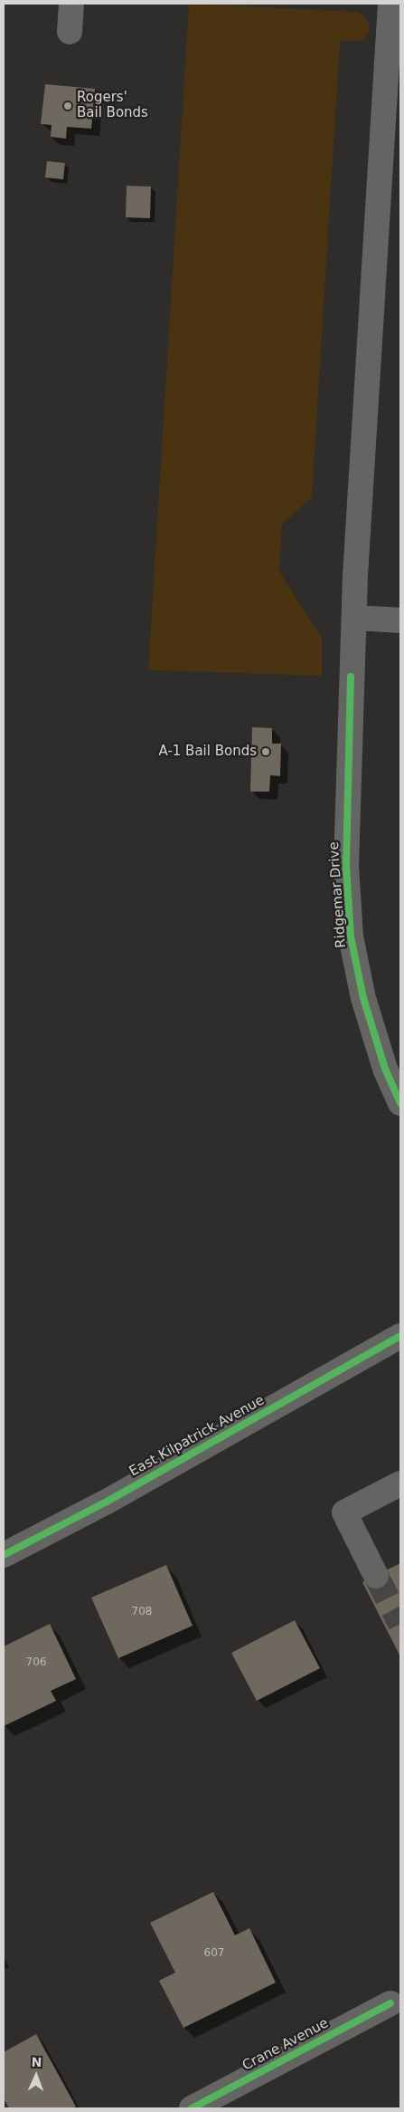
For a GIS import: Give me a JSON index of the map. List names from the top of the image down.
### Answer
{
  "streets": {
    "street": ["Ridgemar Drive", "East Kilpatrick Avenue", "Crane Avenue"]
  },
  "places": ["Rogers' Bail Bonds", "A-1 Bail Bonds"],
  "house_numbers": ["708", "706", "607"],
  "north": "top"
}
